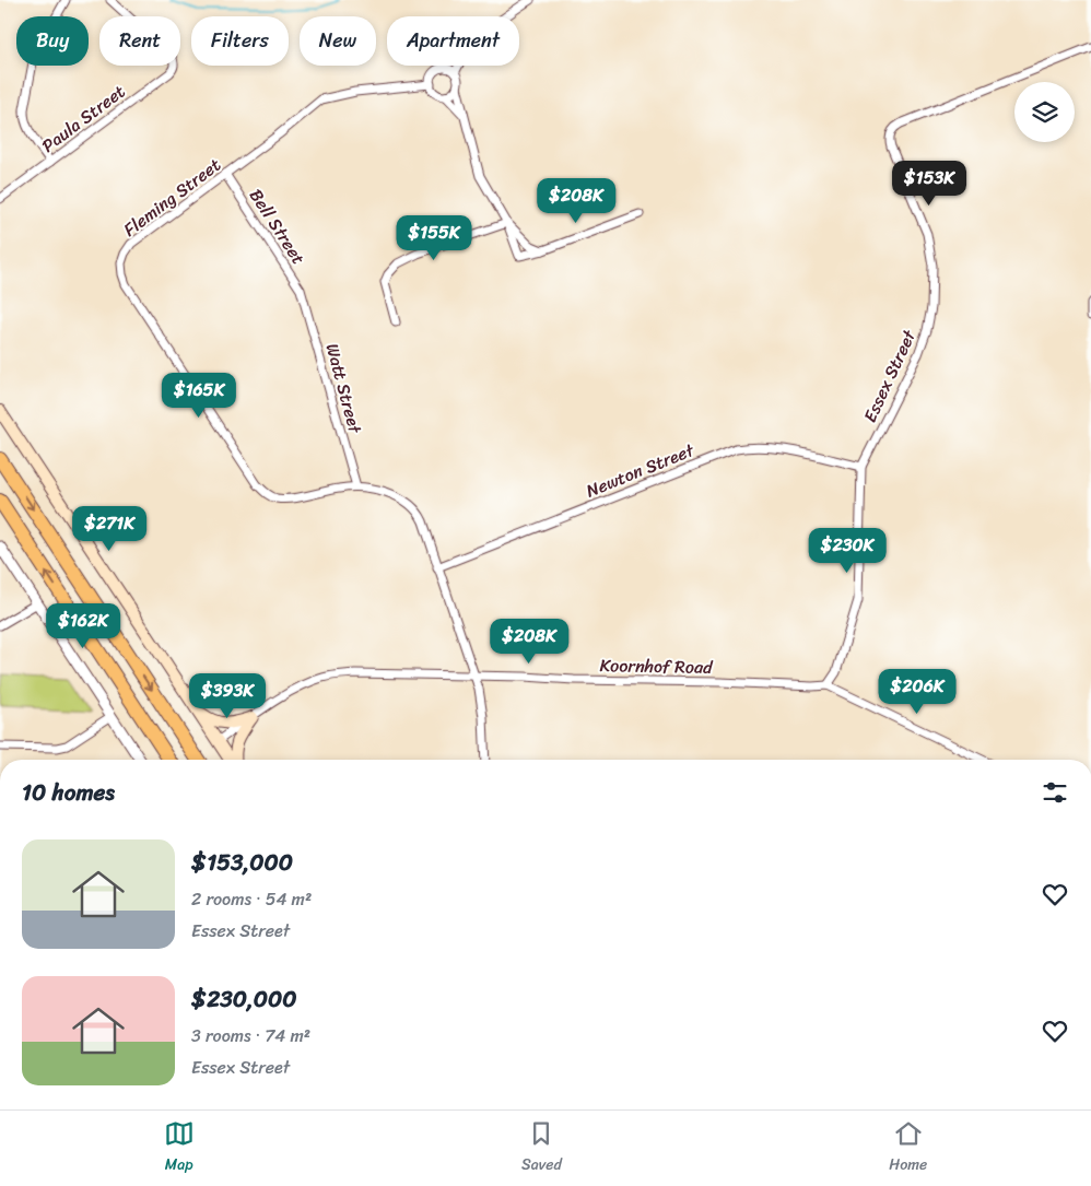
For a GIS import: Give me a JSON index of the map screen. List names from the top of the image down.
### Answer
{
  "streets": {
    "street": [
      "Paula Street",
      "Fleming Street",
      "Bell Street",
      "Essex Street",
      "Watt Street",
      "Newton Street",
      "Koornhof Road"
    ]
  },
  "crossings": [
    ["Fleming Street", "Bell Street"],
    ["Fleming Street", "Watt Street"],
    ["Fleming Street", "Newton Street"],
    ["Fleming Street", "Koornhof Road"],
    ["Bell Street", "Watt Street"],
    ["Essex Street", "Newton Street"],
    ["Essex Street", "Koornhof Road"]
  ],
  "page": {
    "chip": [
      "Buy",
      "Rent",
      "Filters",
      "New",
      "Apartment"
    ],
    "price": [
      "$153K",
      "$208K",
      "$155K",
      "$165K",
      "$271K",
      "$230K",
      "$162K",
      "$208K",
      "$206K",
      "$393K"
    ],
    "heading": "10 homes",
    "list": [
      {
        "name": "$153,000",
        "note": "2 rooms · 54 m² · Essex Street"
      },
      {
        "name": "$230,000",
        "note": "3 rooms · 74 m² · Essex Street"
      }
    ],
    "tabs": ["Map", "Saved", "Home"]
  }
}
